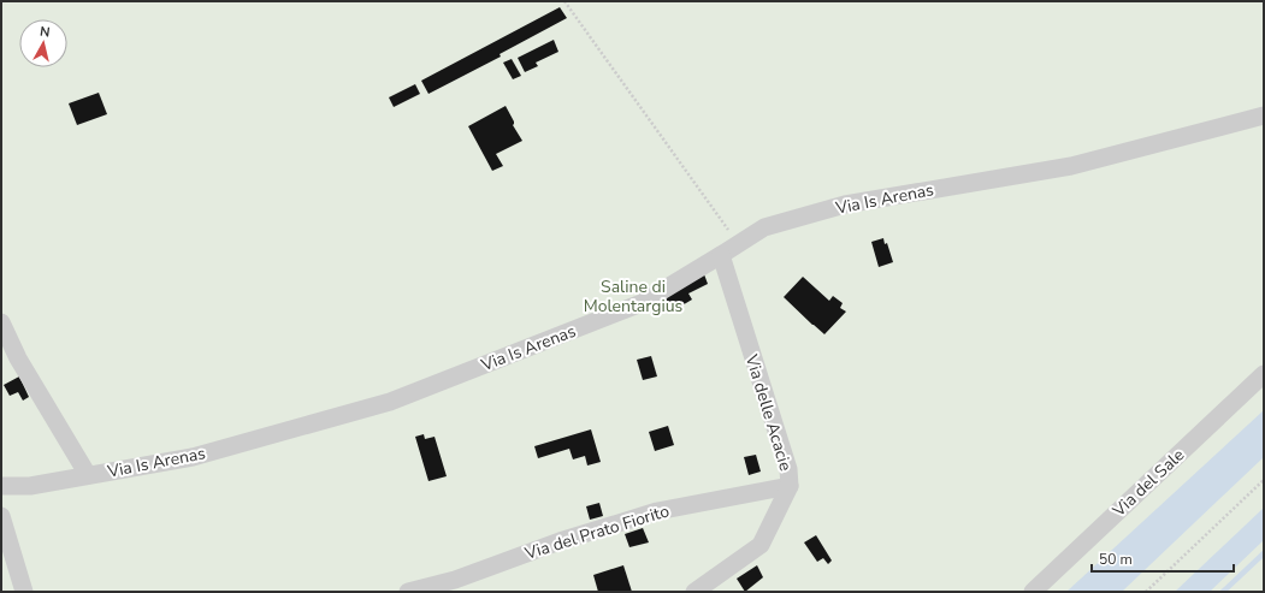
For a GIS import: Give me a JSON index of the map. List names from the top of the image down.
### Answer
{
  "streets": {
    "street": [
      "Via Is Arenas",
      "Via delle Acacie",
      "Via del Sale",
      "Via del Prato Fiorito"
    ]
  },
  "crossings": [
    ["Via Is Arenas", "Via delle Acacie"],
    ["Via delle Acacie", "Via del Prato Fiorito"]
  ],
  "parks": ["Saline di Molentargius"],
  "scale_bar": "50 m",
  "north": "top"
}
